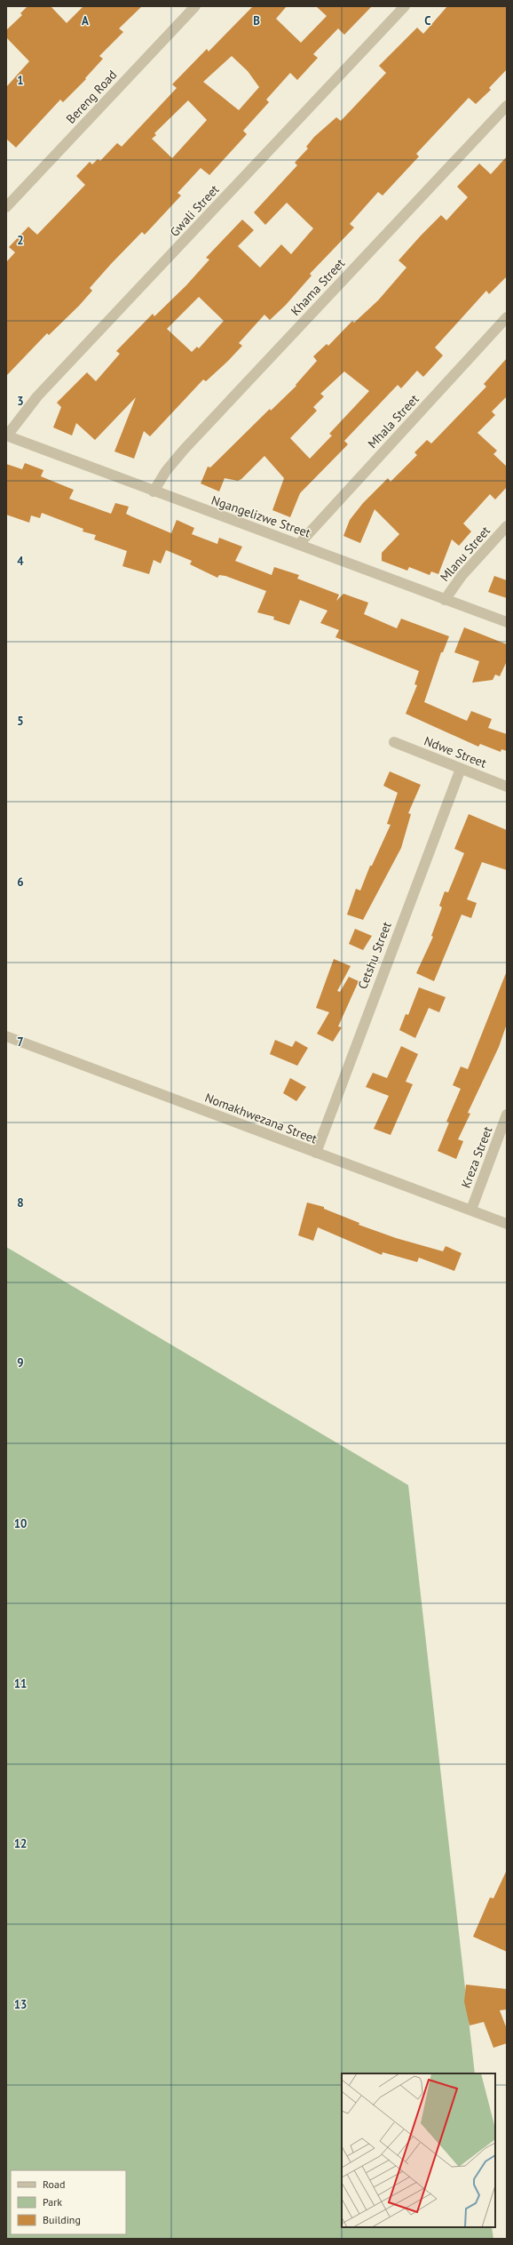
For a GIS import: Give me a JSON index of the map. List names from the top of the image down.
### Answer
{
  "streets": {
    "street": [
      "Bereng Road",
      "Gwali Street",
      "Khama Street",
      "Mhala Street",
      "Ngangelizwe Street",
      "Mlanu Street",
      "Ndwe Street",
      "Cetshu Street",
      "Nomakhwezana Street",
      "Kreza Street"
    ]
  },
  "crossings": [
    ["Gwali Street", "Ngangelizwe Street"],
    ["Khama Street", "Ngangelizwe Street"],
    ["Mhala Street", "Ngangelizwe Street"],
    ["Ngangelizwe Street", "Mlanu Street"],
    ["Ndwe Street", "Cetshu Street"],
    ["Cetshu Street", "Nomakhwezana Street"],
    ["Nomakhwezana Street", "Kreza Street"]
  ],
  "legend": ["Road", "Park", "Building"],
  "grid": {
    "columns": ["A", "B", "C"],
    "rows": [
      "1",
      "2",
      "3",
      "4",
      "5",
      "6",
      "7",
      "8",
      "9",
      "10",
      "11",
      "12",
      "13"
    ]
  }
}
